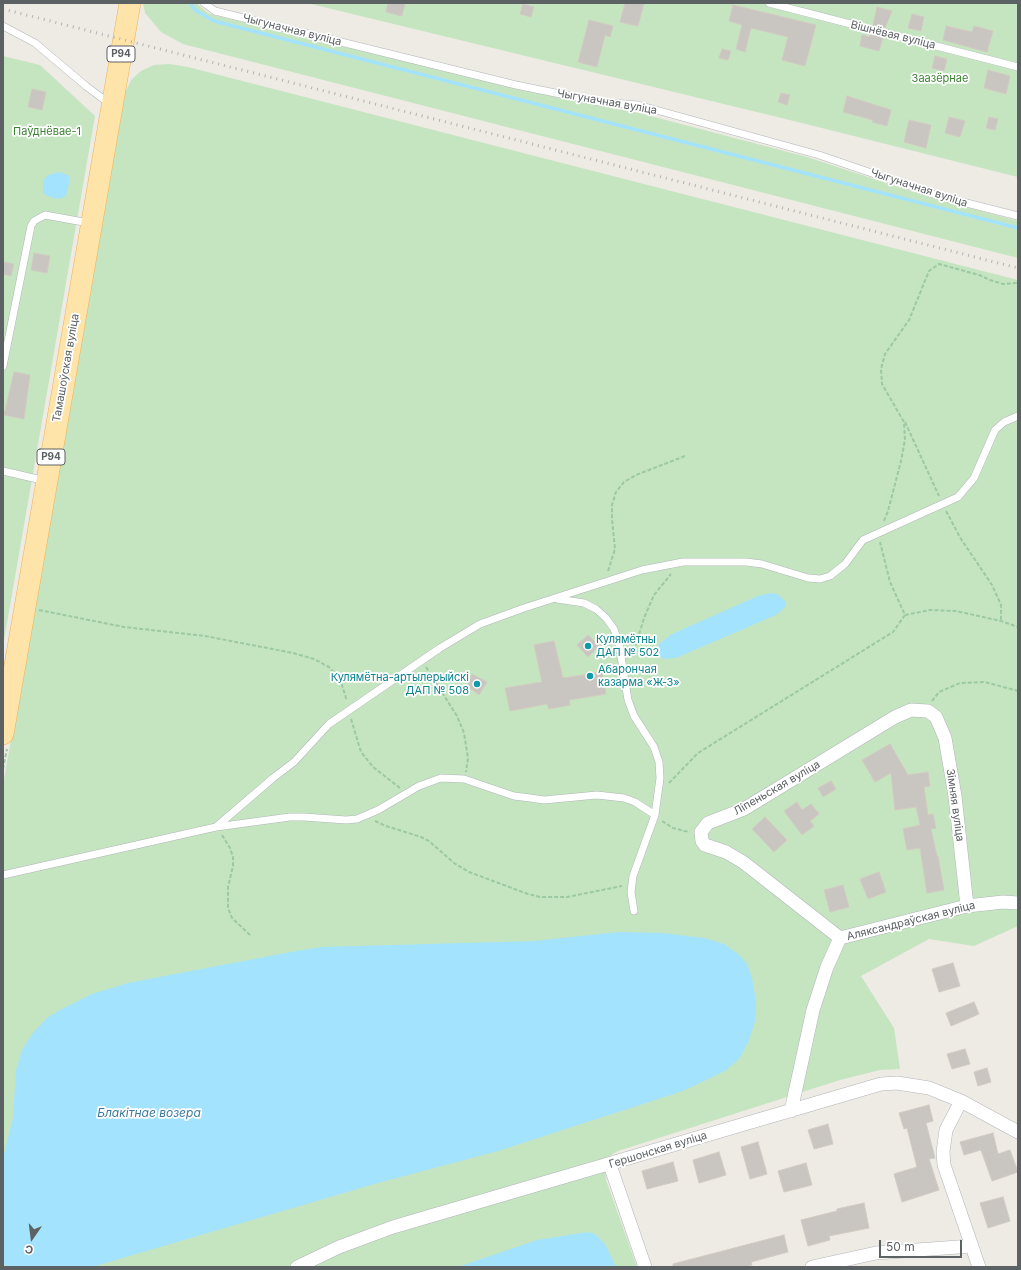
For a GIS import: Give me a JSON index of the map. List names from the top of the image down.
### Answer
{
  "streets": {
    "main road": ["Р94", "Тамашоўская вуліца"],
    "street": [
      "Ліпеньская вуліца",
      "Зімняя вуліца",
      "Аляксандраўская вуліца",
      "Гершонская вуліца"
    ],
    "lane": ["Чыгуначная вуліца", "Вішнёвая вуліца"]
  },
  "crossings": [
    ["Ліпеньская вуліца", "Зімняя вуліца"],
    ["Зімняя вуліца", "Аляксандраўская вуліца"],
    ["Аляксандраўская вуліца", "Гершонская вуліца"]
  ],
  "water": ["Блакітнае возера"],
  "parks": ["Заазёрнае", "Паўднёвае-1"],
  "places": ["Кулямётны ДАП № 502", "Абарончая казарма «Ж-З»", "Кулямётна-артылерыйскі ДАП № 508"],
  "scale_bar": "50 m",
  "north": "bottom"
}
